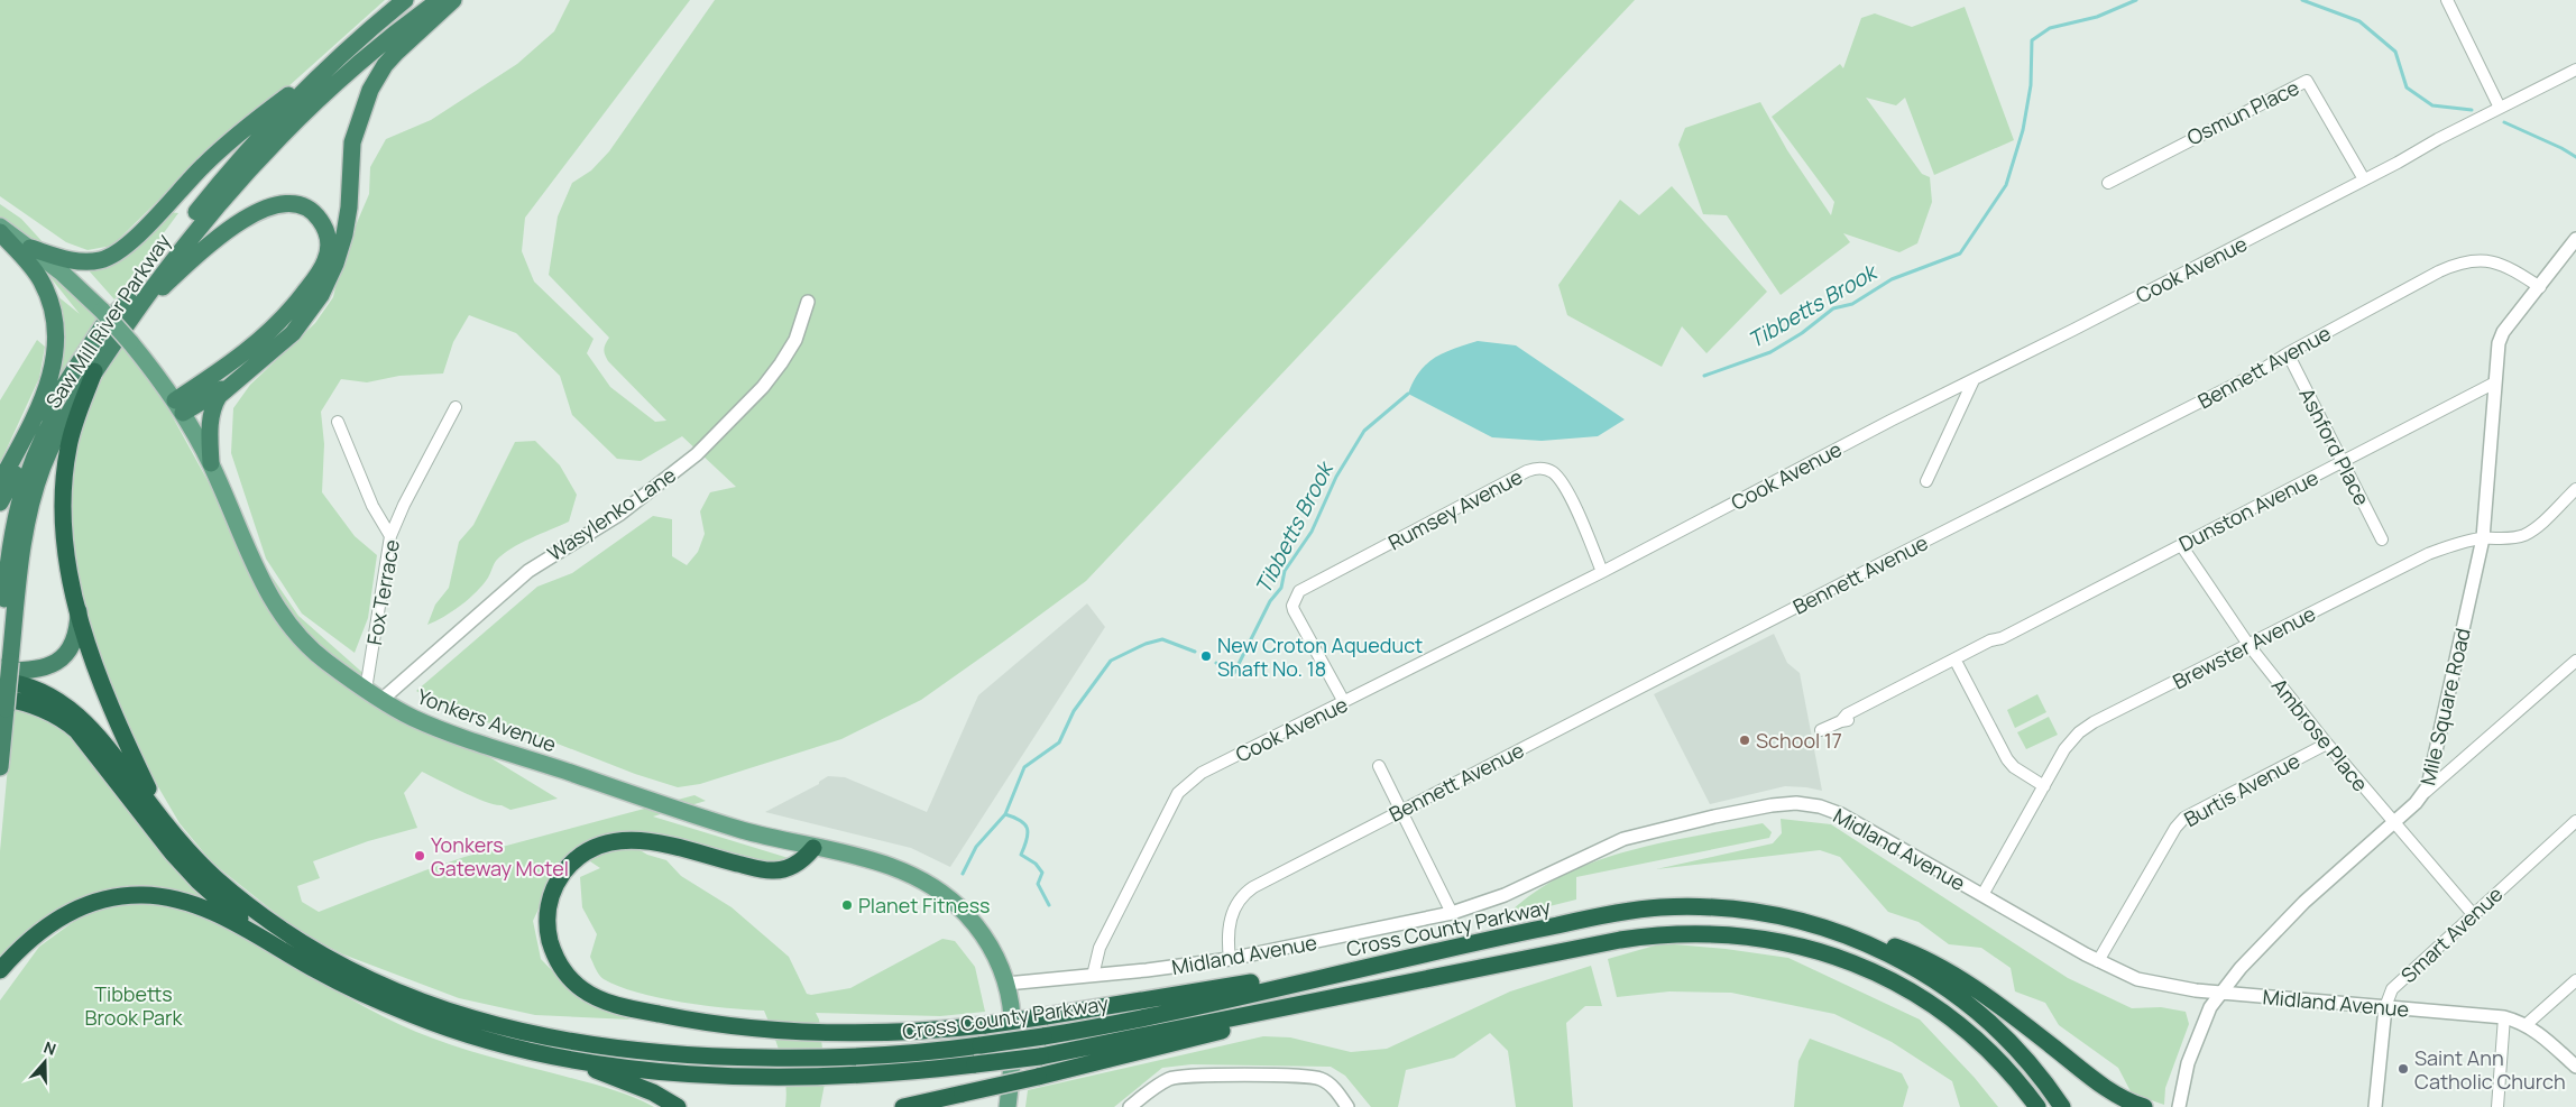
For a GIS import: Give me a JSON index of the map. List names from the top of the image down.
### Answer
{
  "streets": {
    "highway": ["Saw Mill River Parkway", "Cross County Parkway"],
    "main road": ["Yonkers Avenue"],
    "street": [
      "Osmun Place",
      "Cook Avenue",
      "Bennett Avenue",
      "Ashford Place",
      "Rumsey Avenue",
      "Dunston Avenue",
      "Wasylenko Lane",
      "Fox Terrace",
      "Brewster Avenue",
      "Mile Square Road",
      "Ambrose Place",
      "Burtis Avenue",
      "Midland Avenue",
      "Smart Avenue"
    ]
  },
  "crossings": [
    ["Osmun Place", "Cook Avenue"],
    ["Cook Avenue", "Rumsey Avenue"],
    ["Cook Avenue", "Midland Avenue"],
    ["Bennett Avenue", "Ashford Place"],
    ["Bennett Avenue", "Mile Square Road"],
    ["Bennett Avenue", "Midland Avenue"],
    ["Ashford Place", "Dunston Avenue"],
    ["Dunston Avenue", "Mile Square Road"],
    ["Dunston Avenue", "Ambrose Place"],
    ["Wasylenko Lane", "Yonkers Avenue"],
    ["Fox Terrace", "Yonkers Avenue"],
    ["Brewster Avenue", "Mile Square Road"],
    ["Brewster Avenue", "Ambrose Place"],
    ["Brewster Avenue", "Midland Avenue"],
    ["Mile Square Road", "Ambrose Place"],
    ["Mile Square Road", "Midland Avenue"],
    ["Yonkers Avenue", "Midland Avenue"],
    ["Ambrose Place", "Burtis Avenue"],
    ["Ambrose Place", "Smart Avenue"],
    ["Burtis Avenue", "Midland Avenue"],
    ["Midland Avenue", "Smart Avenue"]
  ],
  "water": ["Tibbetts Brook"],
  "parks": ["Tibbetts Brook Park"],
  "places": [
    "New Croton Aqueduct Shaft No. 18",
    "School 17",
    "Yonkers Gateway Motel",
    "Planet Fitness",
    "Saint Ann Catholic Church"
  ],
  "north": "top"
}
